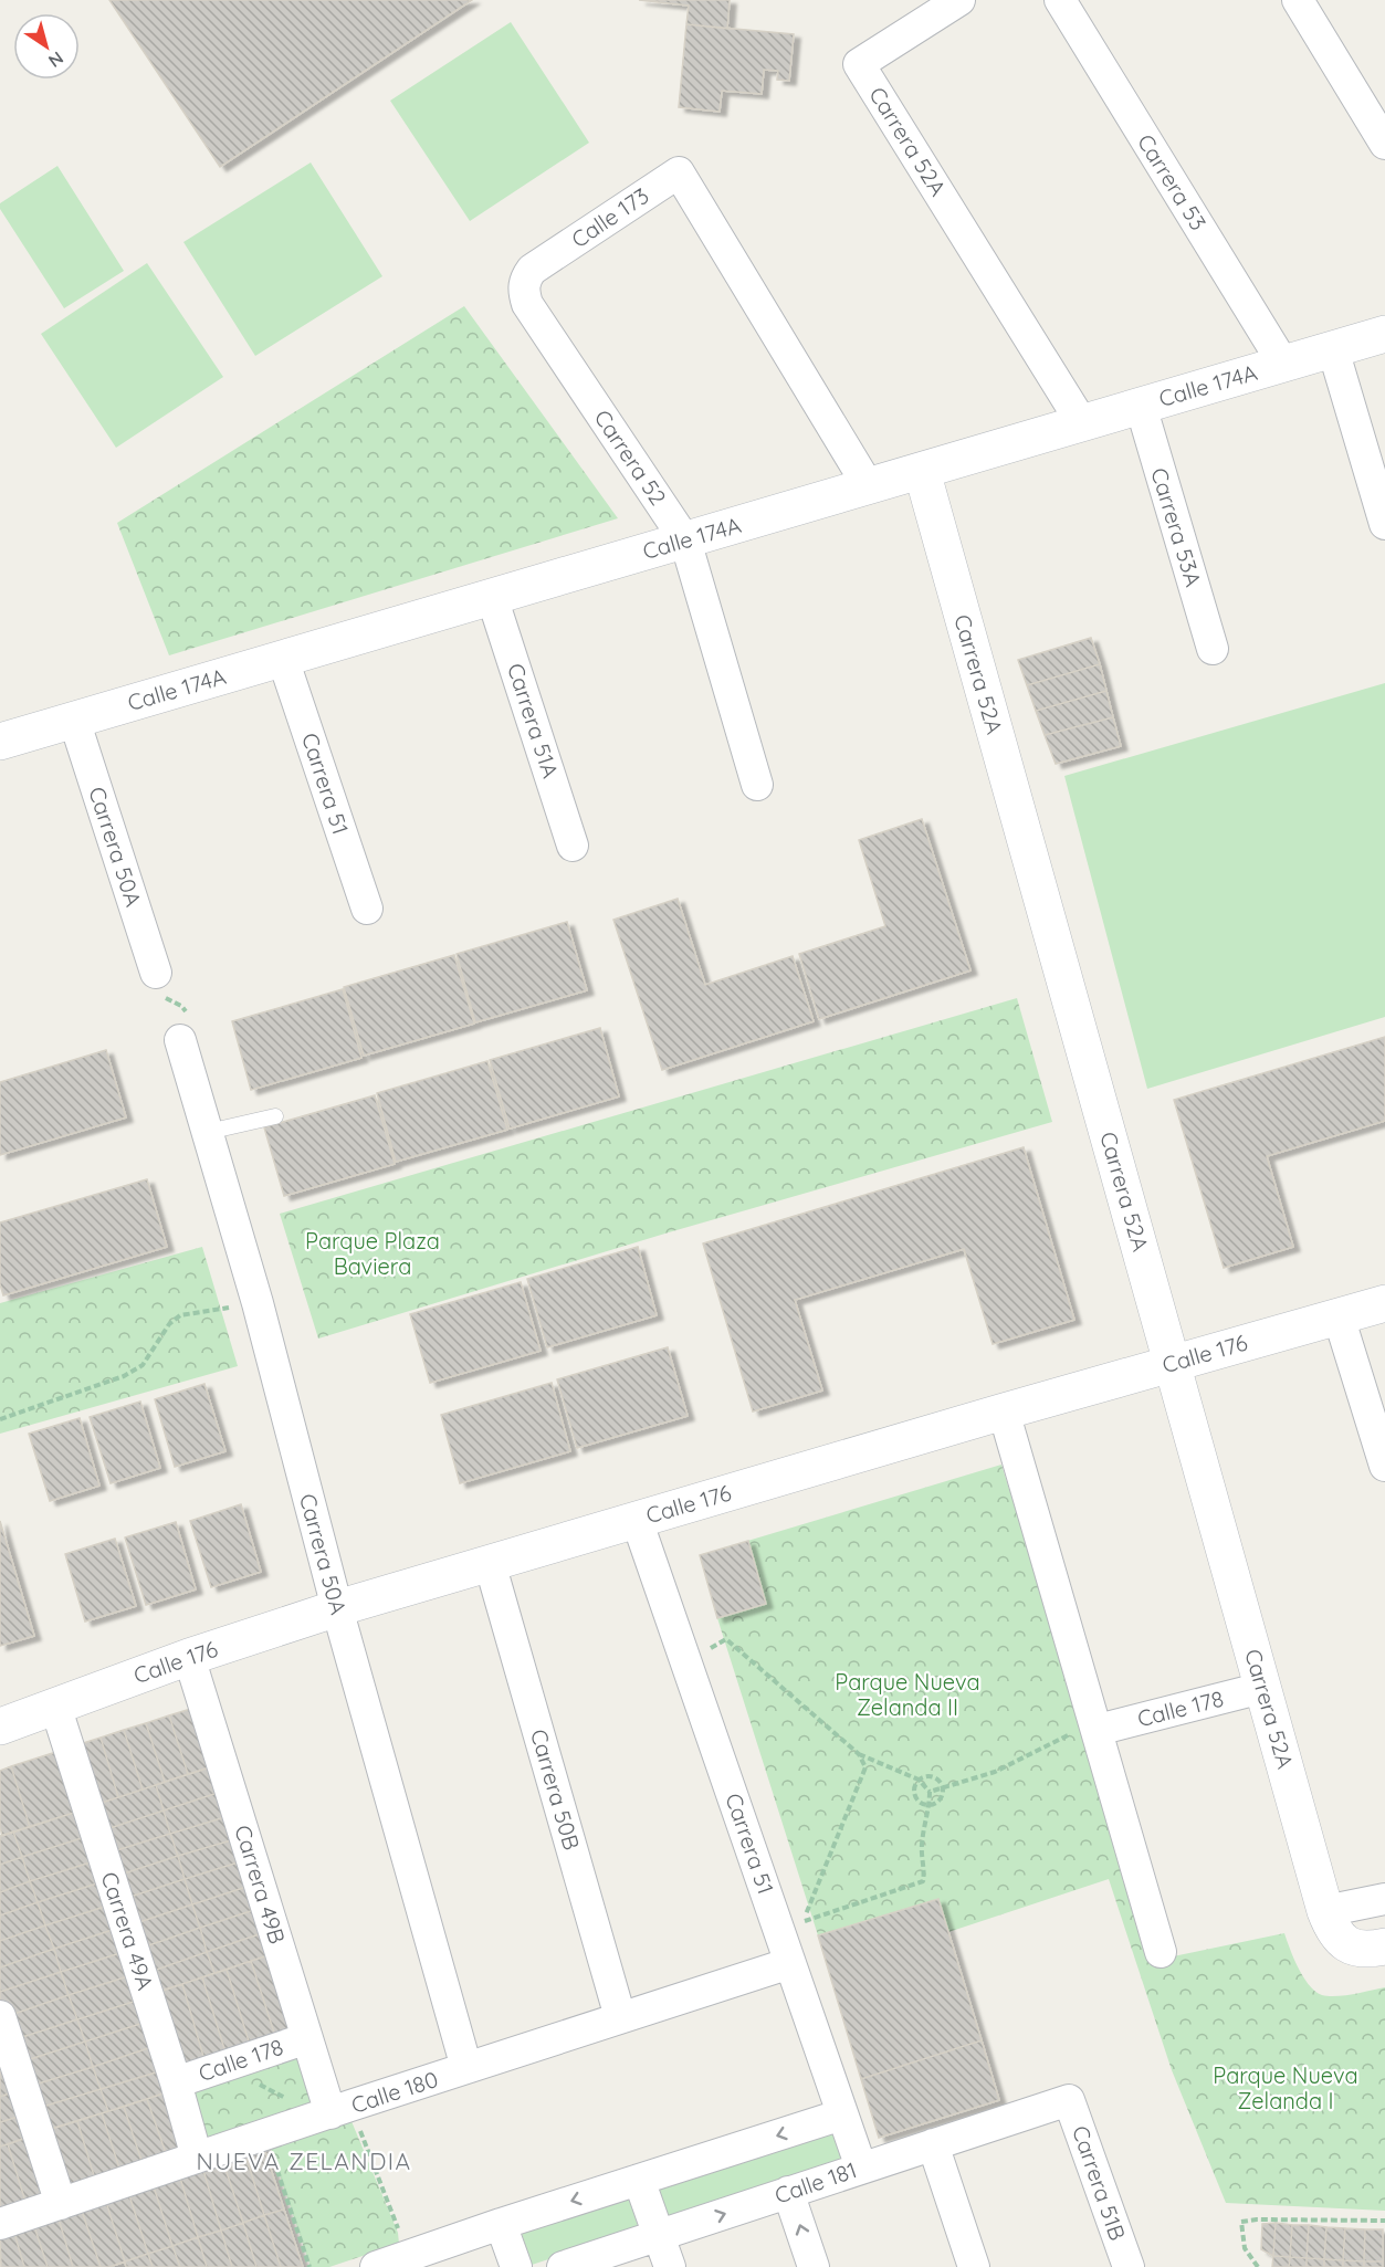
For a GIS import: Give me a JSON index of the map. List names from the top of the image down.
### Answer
{
  "streets": {
    "street": [
      "Carrera 52A",
      "Carrera 53",
      "Calle 173",
      "Calle 174A",
      "Carrera 52",
      "Carrera 53A",
      "Carrera 51A",
      "Carrera 51",
      "Carrera 50A",
      "Calle 176",
      "Calle 178",
      "Carrera 50B",
      "Carrera 49B",
      "Carrera 49A",
      "Calle 180",
      "Calle 181",
      "Carrera 51B"
    ]
  },
  "crossings": [
    ["Carrera 52A", "Calle 174A"],
    ["Carrera 52A", "Calle 176"],
    ["Carrera 52A", "Calle 178"],
    ["Carrera 53", "Calle 174A"],
    ["Calle 173", "Calle 174A"],
    ["Calle 173", "Carrera 52"],
    ["Calle 174A", "Carrera 52"],
    ["Calle 174A", "Carrera 53A"],
    ["Calle 174A", "Carrera 51A"],
    ["Calle 174A", "Carrera 51"],
    ["Calle 174A", "Carrera 50A"],
    ["Carrera 51", "Calle 176"],
    ["Carrera 51", "Calle 180"],
    ["Carrera 51", "Calle 181"],
    ["Carrera 50A", "Calle 176"],
    ["Carrera 50A", "Calle 180"],
    ["Calle 176", "Carrera 50B"],
    ["Calle 176", "Carrera 49B"],
    ["Calle 176", "Carrera 49A"],
    ["Calle 178", "Carrera 49B"],
    ["Calle 178", "Carrera 49A"],
    ["Carrera 50B", "Calle 180"],
    ["Carrera 49B", "Calle 180"],
    ["Carrera 49A", "Calle 180"],
    ["Calle 181", "Carrera 51B"]
  ],
  "districts": ["NUEVA ZELANDIA"],
  "parks": ["Parque Plaza Baviera", "Parque Nueva Zelanda II", "Parque Nueva Zelanda I"],
  "north": "bottom right"
}
